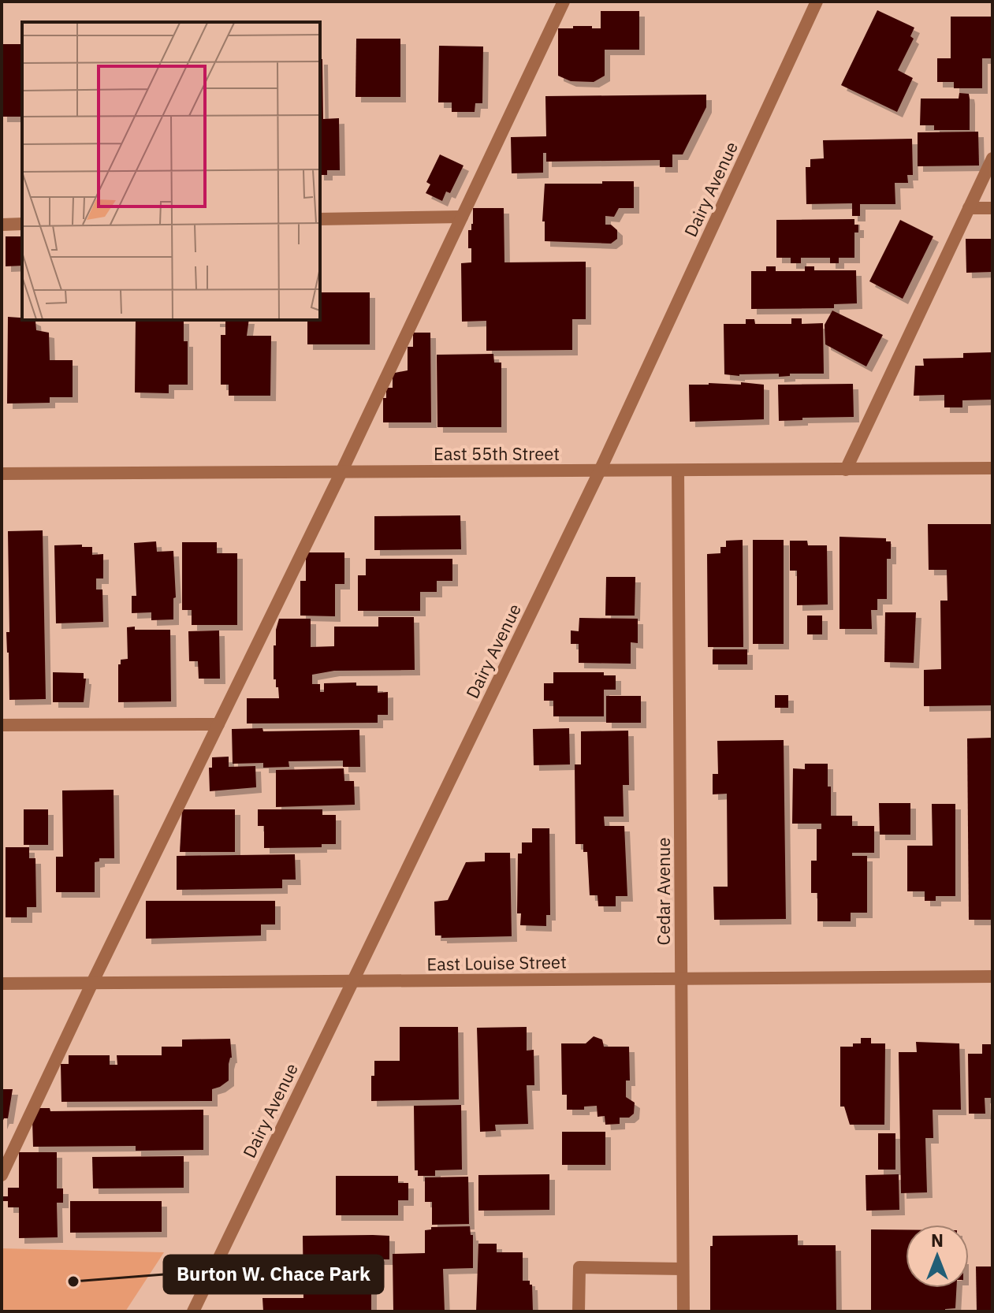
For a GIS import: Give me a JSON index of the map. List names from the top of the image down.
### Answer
{
  "streets": {
    "street": [
      "Dairy Avenue",
      "East 55th Street",
      "Cedar Avenue",
      "East Louise Street"
    ]
  },
  "crossings": [
    ["Dairy Avenue", "East 55th Street"],
    ["Dairy Avenue", "East Louise Street"],
    ["East 55th Street", "Cedar Avenue"],
    ["Cedar Avenue", "East Louise Street"]
  ],
  "places": ["Burton W. Chace Park"],
  "north": "top"
}
